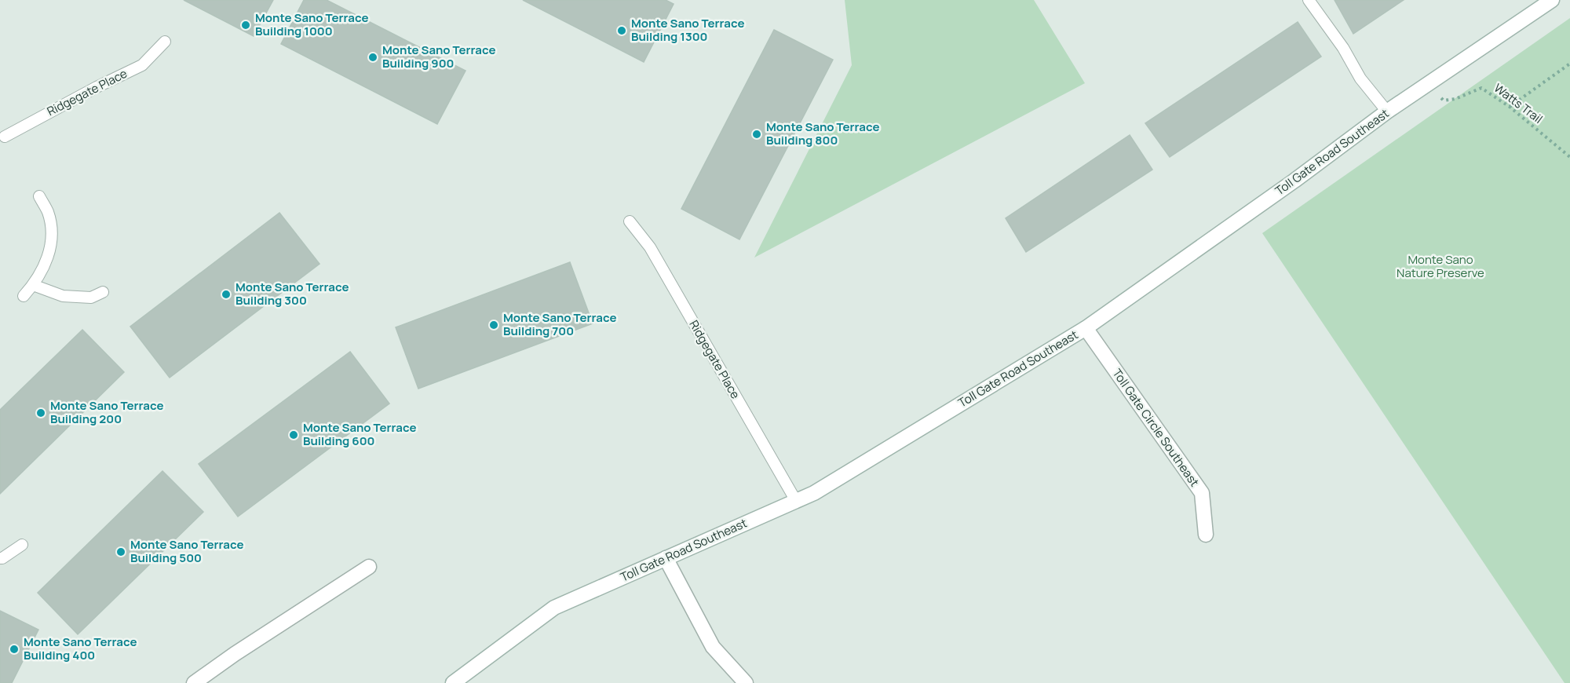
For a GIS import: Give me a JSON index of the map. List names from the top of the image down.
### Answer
{
  "streets": {
    "street": ["Toll Gate Road Southeast", "Toll Gate Circle Southeast"],
    "lane": ["Ridgegate Place"],
    "path": ["Watts Trail"]
  },
  "crossings": [
    ["Ridgegate Place", "Toll Gate Road Southeast"],
    ["Watts Trail", "Toll Gate Road Southeast"],
    ["Toll Gate Road Southeast", "Toll Gate Circle Southeast"]
  ],
  "parks": ["Monte Sano Nature Preserve"],
  "places": [
    "Monte Sano Terrace Building 1000",
    "Monte Sano Terrace Building 1300",
    "Monte Sano Terrace Building 900",
    "Monte Sano Terrace Building 800",
    "Monte Sano Terrace Building 300",
    "Monte Sano Terrace Building 700",
    "Monte Sano Terrace Building 200",
    "Monte Sano Terrace Building 600",
    "Monte Sano Terrace Building 500",
    "Monte Sano Terrace Building 400"
  ]
}
